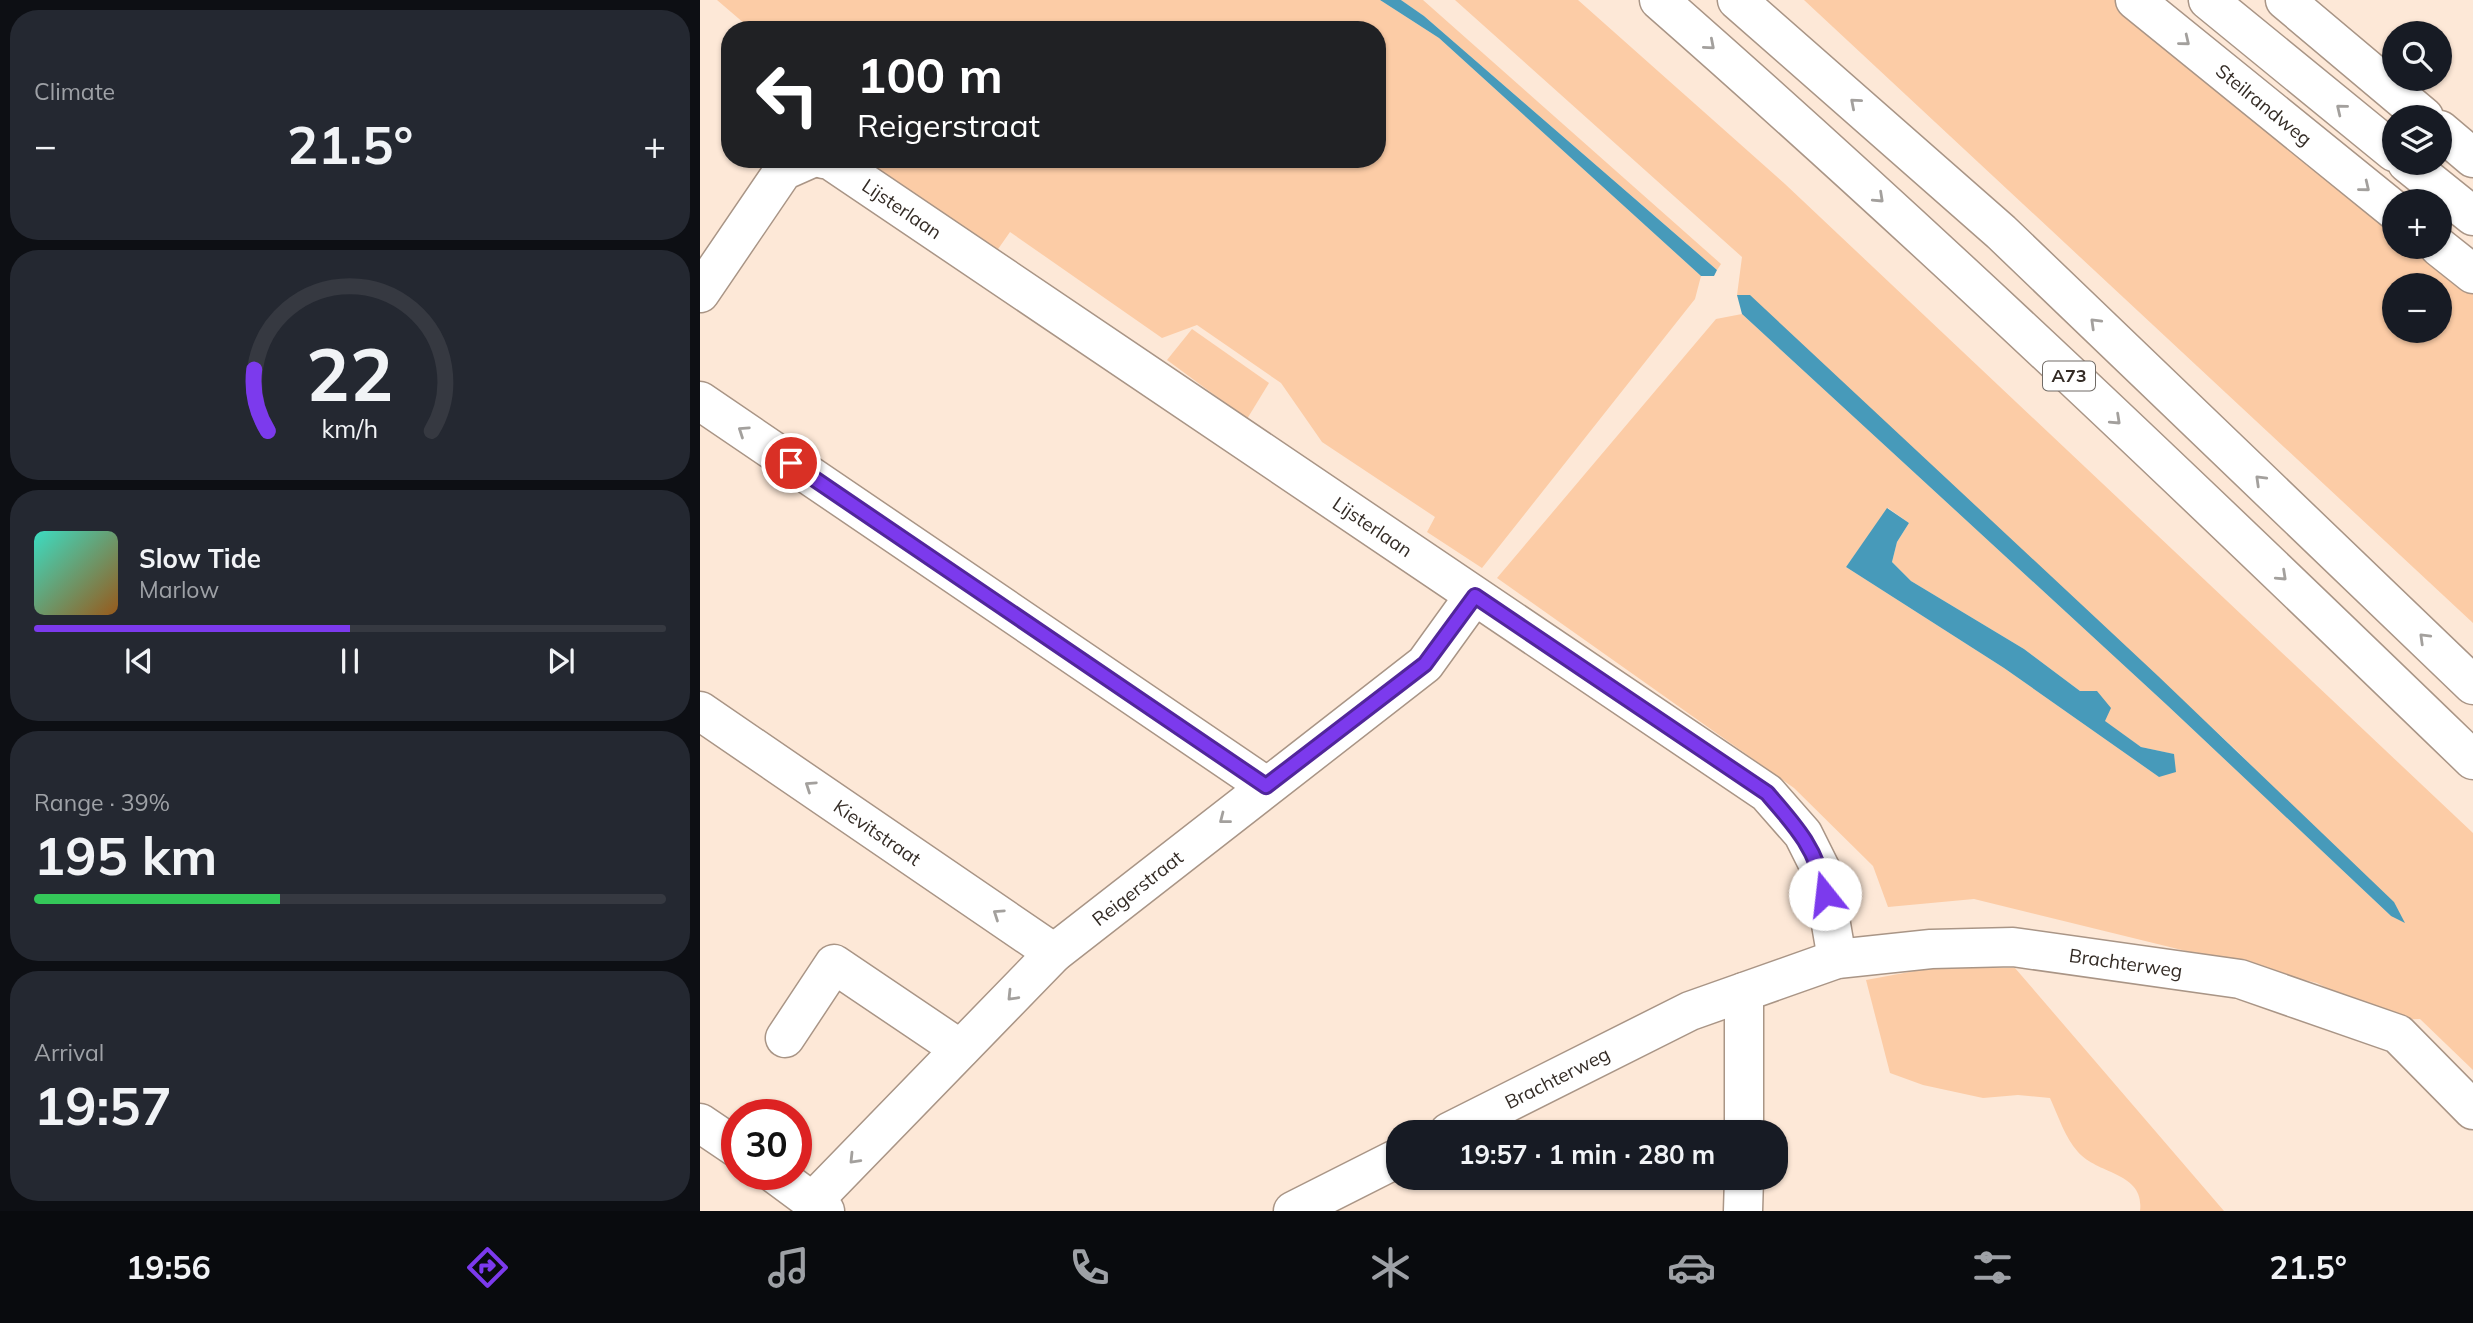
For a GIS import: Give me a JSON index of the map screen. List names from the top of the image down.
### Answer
{
  "streets": {
    "main road": [
      "Steilrandweg",
      "Lijsterlaan",
      "A73",
      "Kievitstraat",
      "Reigerstraat",
      "Brachterweg"
    ]
  },
  "crossings": [
    ["Lijsterlaan", "Reigerstraat"],
    ["Lijsterlaan", "Brachterweg"],
    ["Kievitstraat", "Reigerstraat"]
  ],
  "one_way": ["Reigerstraat"],
  "page": {
    "tile": [
      "Climate",
      ["Range · 39%", "195 km"],
      ["Arrival", "19:57"]
    ],
    "map_buttons": ["+", "−"],
    "turn": ["100 m", "Reigerstraat"],
    "heat": ["−", "21.5°", "+"],
    "song": ["Slow Tide", "Marlow"],
    "limit": "30",
    "trip": "19:57 · 1 min · 280 m",
    "tabs": ["19:56", "21.5°"],
    "gauge": ["22", "km/h"]
  }
}
